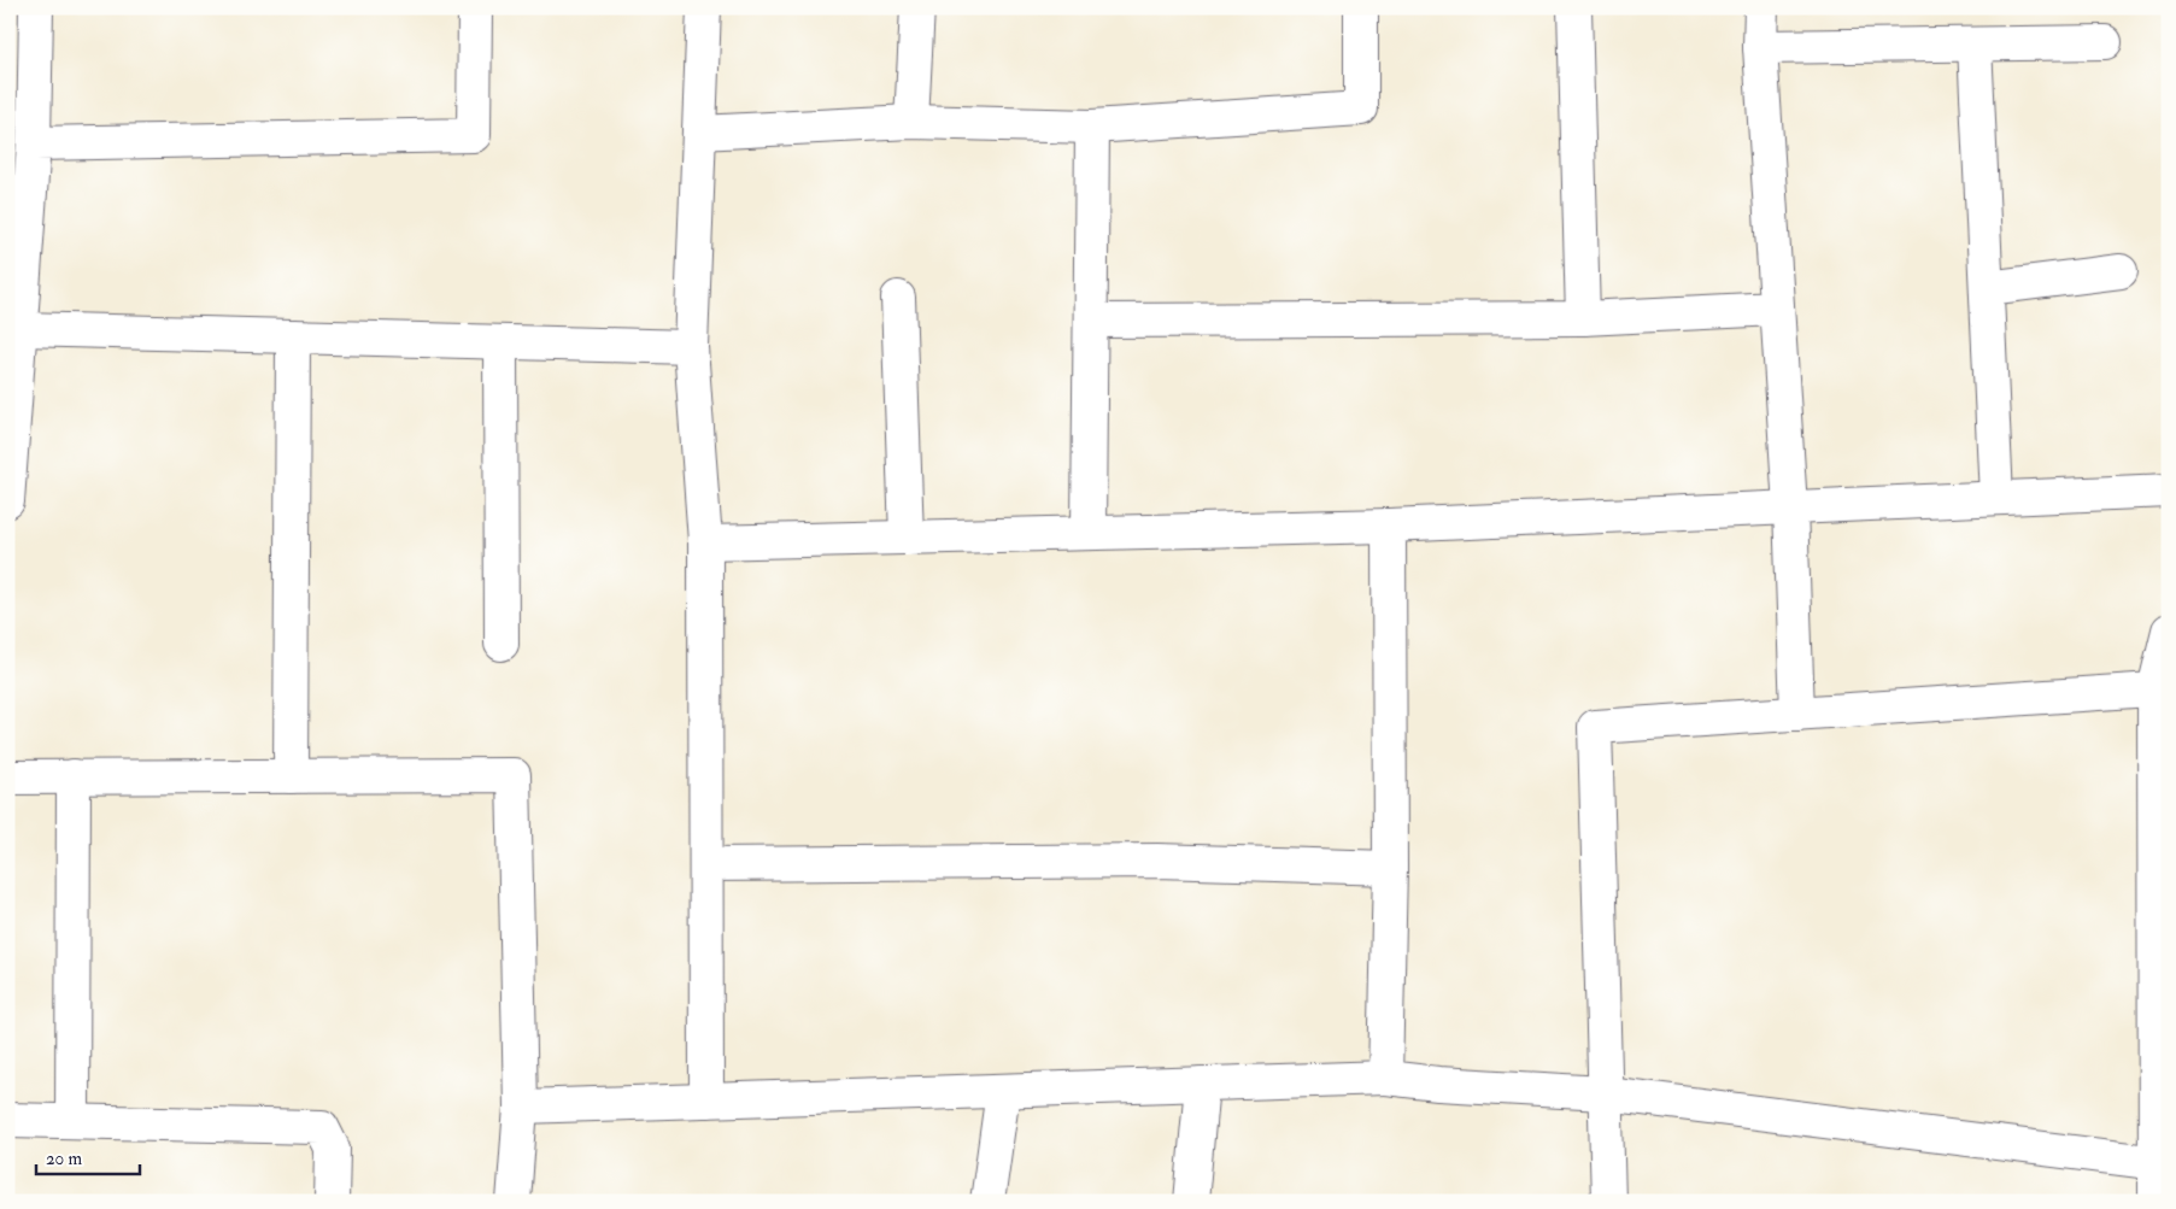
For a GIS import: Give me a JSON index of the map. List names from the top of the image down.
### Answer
{
  "scale_bar": "20 m"
}
